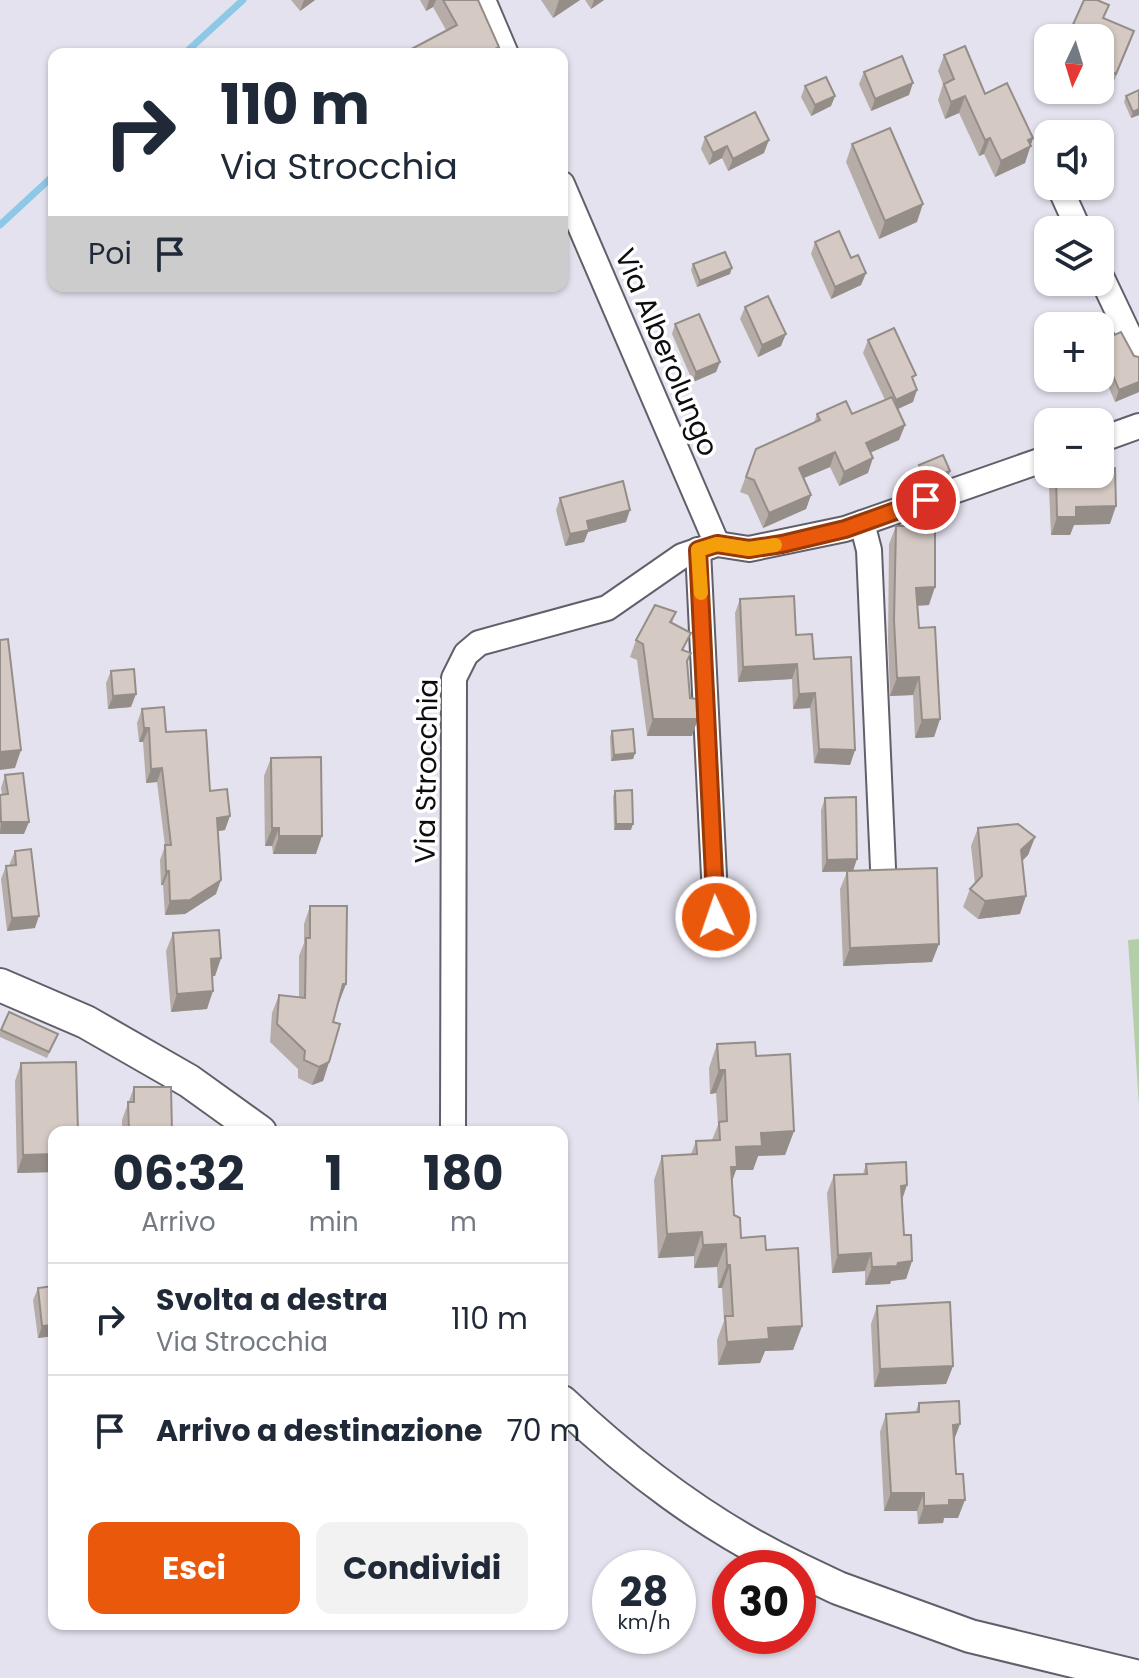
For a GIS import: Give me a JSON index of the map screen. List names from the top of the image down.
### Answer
{
  "streets": {
    "street": ["Via Alberolungo", "Via Strocchia"]
  },
  "crossings": [
    ["Via Alberolungo", "Via Strocchia"]
  ],
  "north": "bottom",
  "page": {
    "map_buttons": ["+", "−"],
    "turn": ["110 m", "Via Strocchia"],
    "then": "Poi",
    "eta": [
      "06:32",
      "Arrivo",
      "1",
      "min",
      "180",
      "m"
    ],
    "list": [
      {
        "name": "Svolta a destra",
        "note": "Via Strocchia",
        "value": "110 m"
      },
      {
        "name": "Arrivo a destinazione",
        "value": "70 m"
      }
    ],
    "buttons": ["Esci", "Condividi"],
    "speed": "28 km/h",
    "limit": "30"
  }
}
